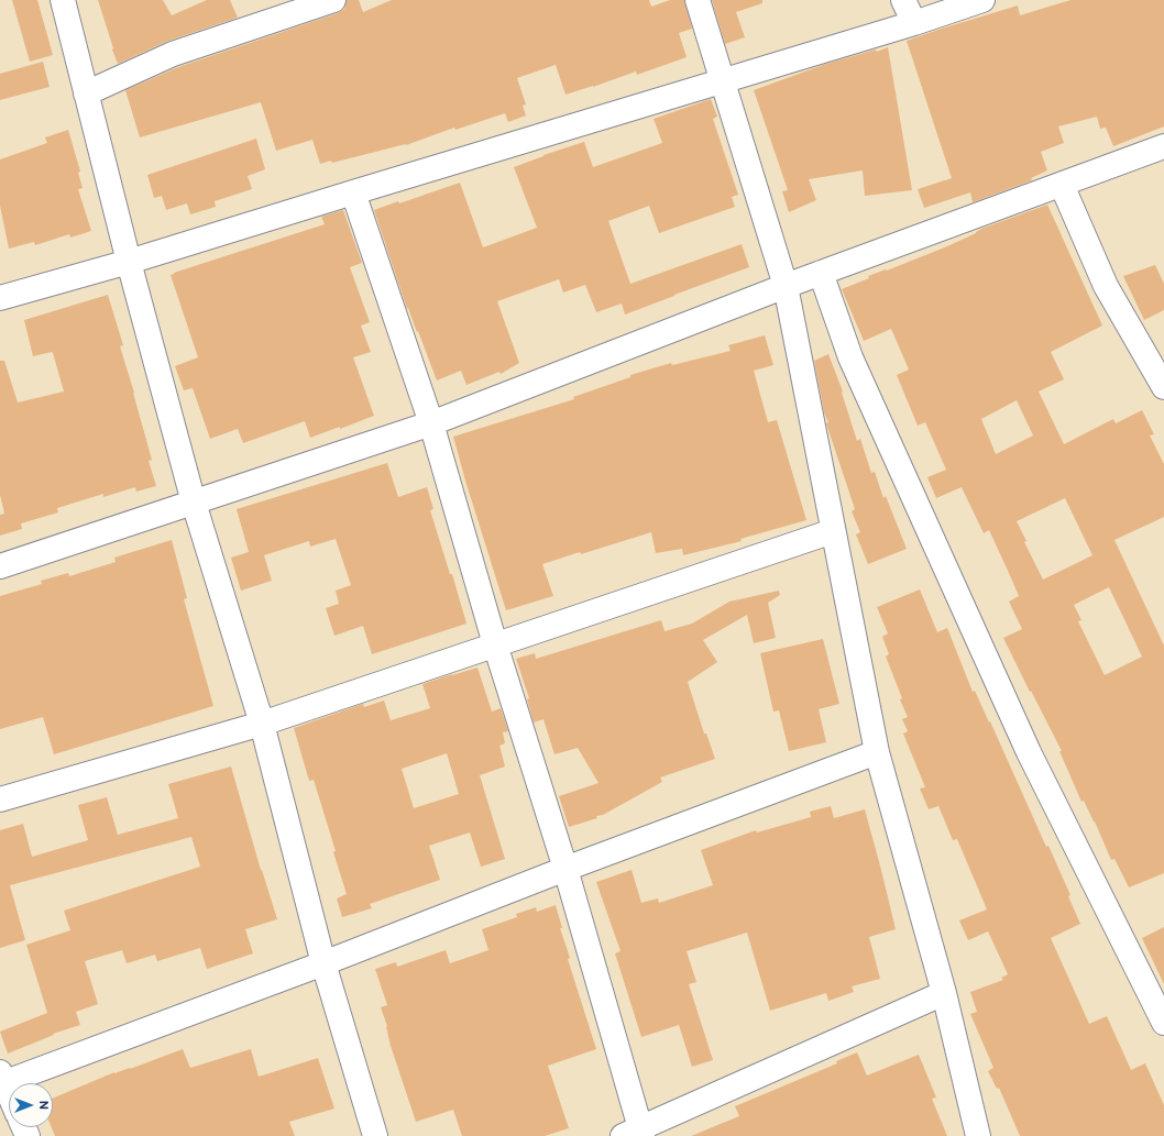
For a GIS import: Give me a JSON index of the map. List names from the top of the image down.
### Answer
{
  "north": "right"
}
